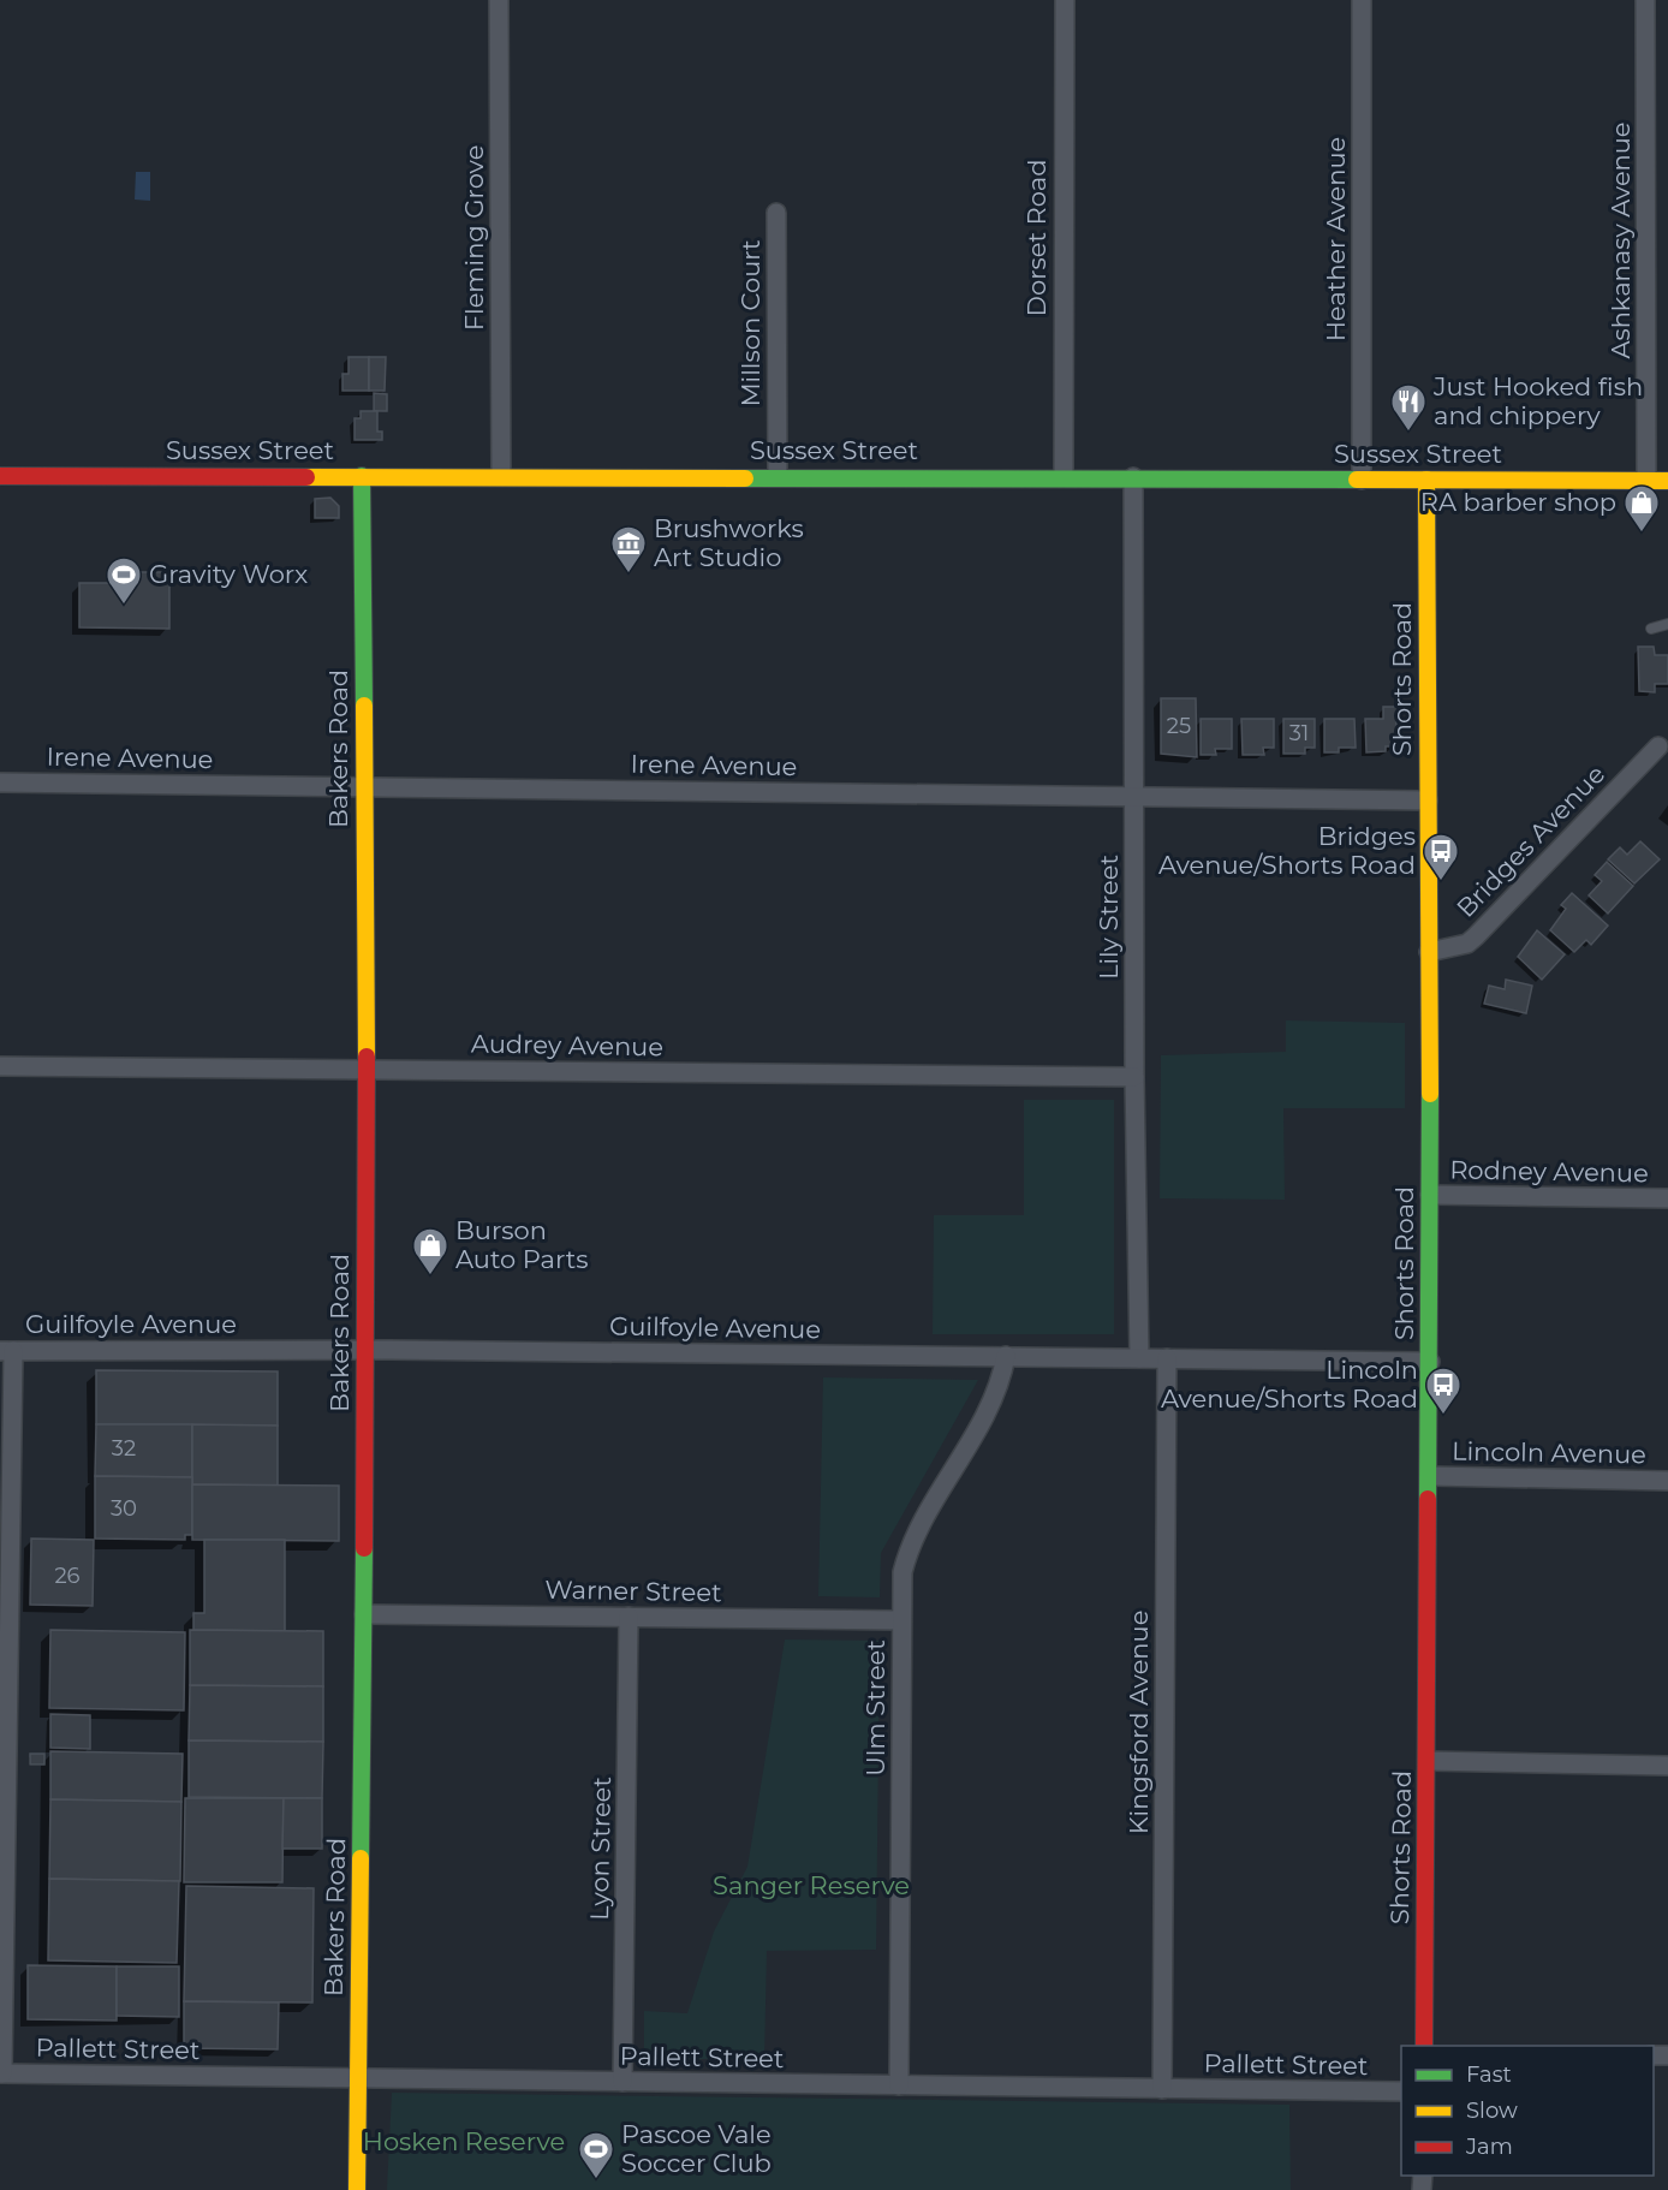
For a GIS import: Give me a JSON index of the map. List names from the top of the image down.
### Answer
{
  "streets": {
    "street": [
      "Fleming Grove",
      "Dorset Road",
      "Heather Avenue",
      "Ashkanasy Avenue",
      "Millson Court",
      "Sussex Street",
      "Shorts Road",
      "Bakers Road",
      "Irene Avenue",
      "Bridges Avenue",
      "Lily Street",
      "Audrey Avenue",
      "Rodney Avenue",
      "Guilfoyle Avenue",
      "Lincoln Avenue",
      "Warner Street",
      "Ulm Street",
      "Kingsford Avenue",
      "Lyon Street",
      "Pallett Street"
    ]
  },
  "crossings": [
    ["Fleming Grove", "Sussex Street"],
    ["Dorset Road", "Sussex Street"],
    ["Heather Avenue", "Sussex Street"],
    ["Ashkanasy Avenue", "Sussex Street"],
    ["Millson Court", "Sussex Street"],
    ["Sussex Street", "Shorts Road"],
    ["Sussex Street", "Bakers Road"],
    ["Sussex Street", "Lily Street"],
    ["Shorts Road", "Irene Avenue"],
    ["Shorts Road", "Bridges Avenue"],
    ["Shorts Road", "Rodney Avenue"],
    ["Shorts Road", "Guilfoyle Avenue"],
    ["Shorts Road", "Lincoln Avenue"],
    ["Bakers Road", "Irene Avenue"],
    ["Bakers Road", "Audrey Avenue"],
    ["Bakers Road", "Guilfoyle Avenue"],
    ["Bakers Road", "Warner Street"],
    ["Bakers Road", "Pallett Street"],
    ["Irene Avenue", "Lily Street"],
    ["Lily Street", "Audrey Avenue"],
    ["Lily Street", "Guilfoyle Avenue"],
    ["Guilfoyle Avenue", "Ulm Street"],
    ["Guilfoyle Avenue", "Kingsford Avenue"],
    ["Warner Street", "Ulm Street"],
    ["Warner Street", "Lyon Street"],
    ["Ulm Street", "Pallett Street"],
    ["Kingsford Avenue", "Pallett Street"],
    ["Lyon Street", "Pallett Street"]
  ],
  "parks": ["Sanger Reserve", "Hosken Reserve"],
  "places": {
    "restaurant": ["Just Hooked fish and chippery"],
    "shop": ["RA barber shop", "Burson Auto Parts"],
    "museum": ["Brushworks Art Studio"],
    "sports": ["Gravity Worx", "Pascoe Vale Soccer Club"],
    "bus stop": ["Bridges Avenue/Shorts Road", "Lincoln Avenue/Shorts Road"]
  },
  "house_numbers": [
    "25",
    "31",
    "32",
    "30",
    "26"
  ],
  "legend": ["Fast", "Slow", "Jam"]
}
